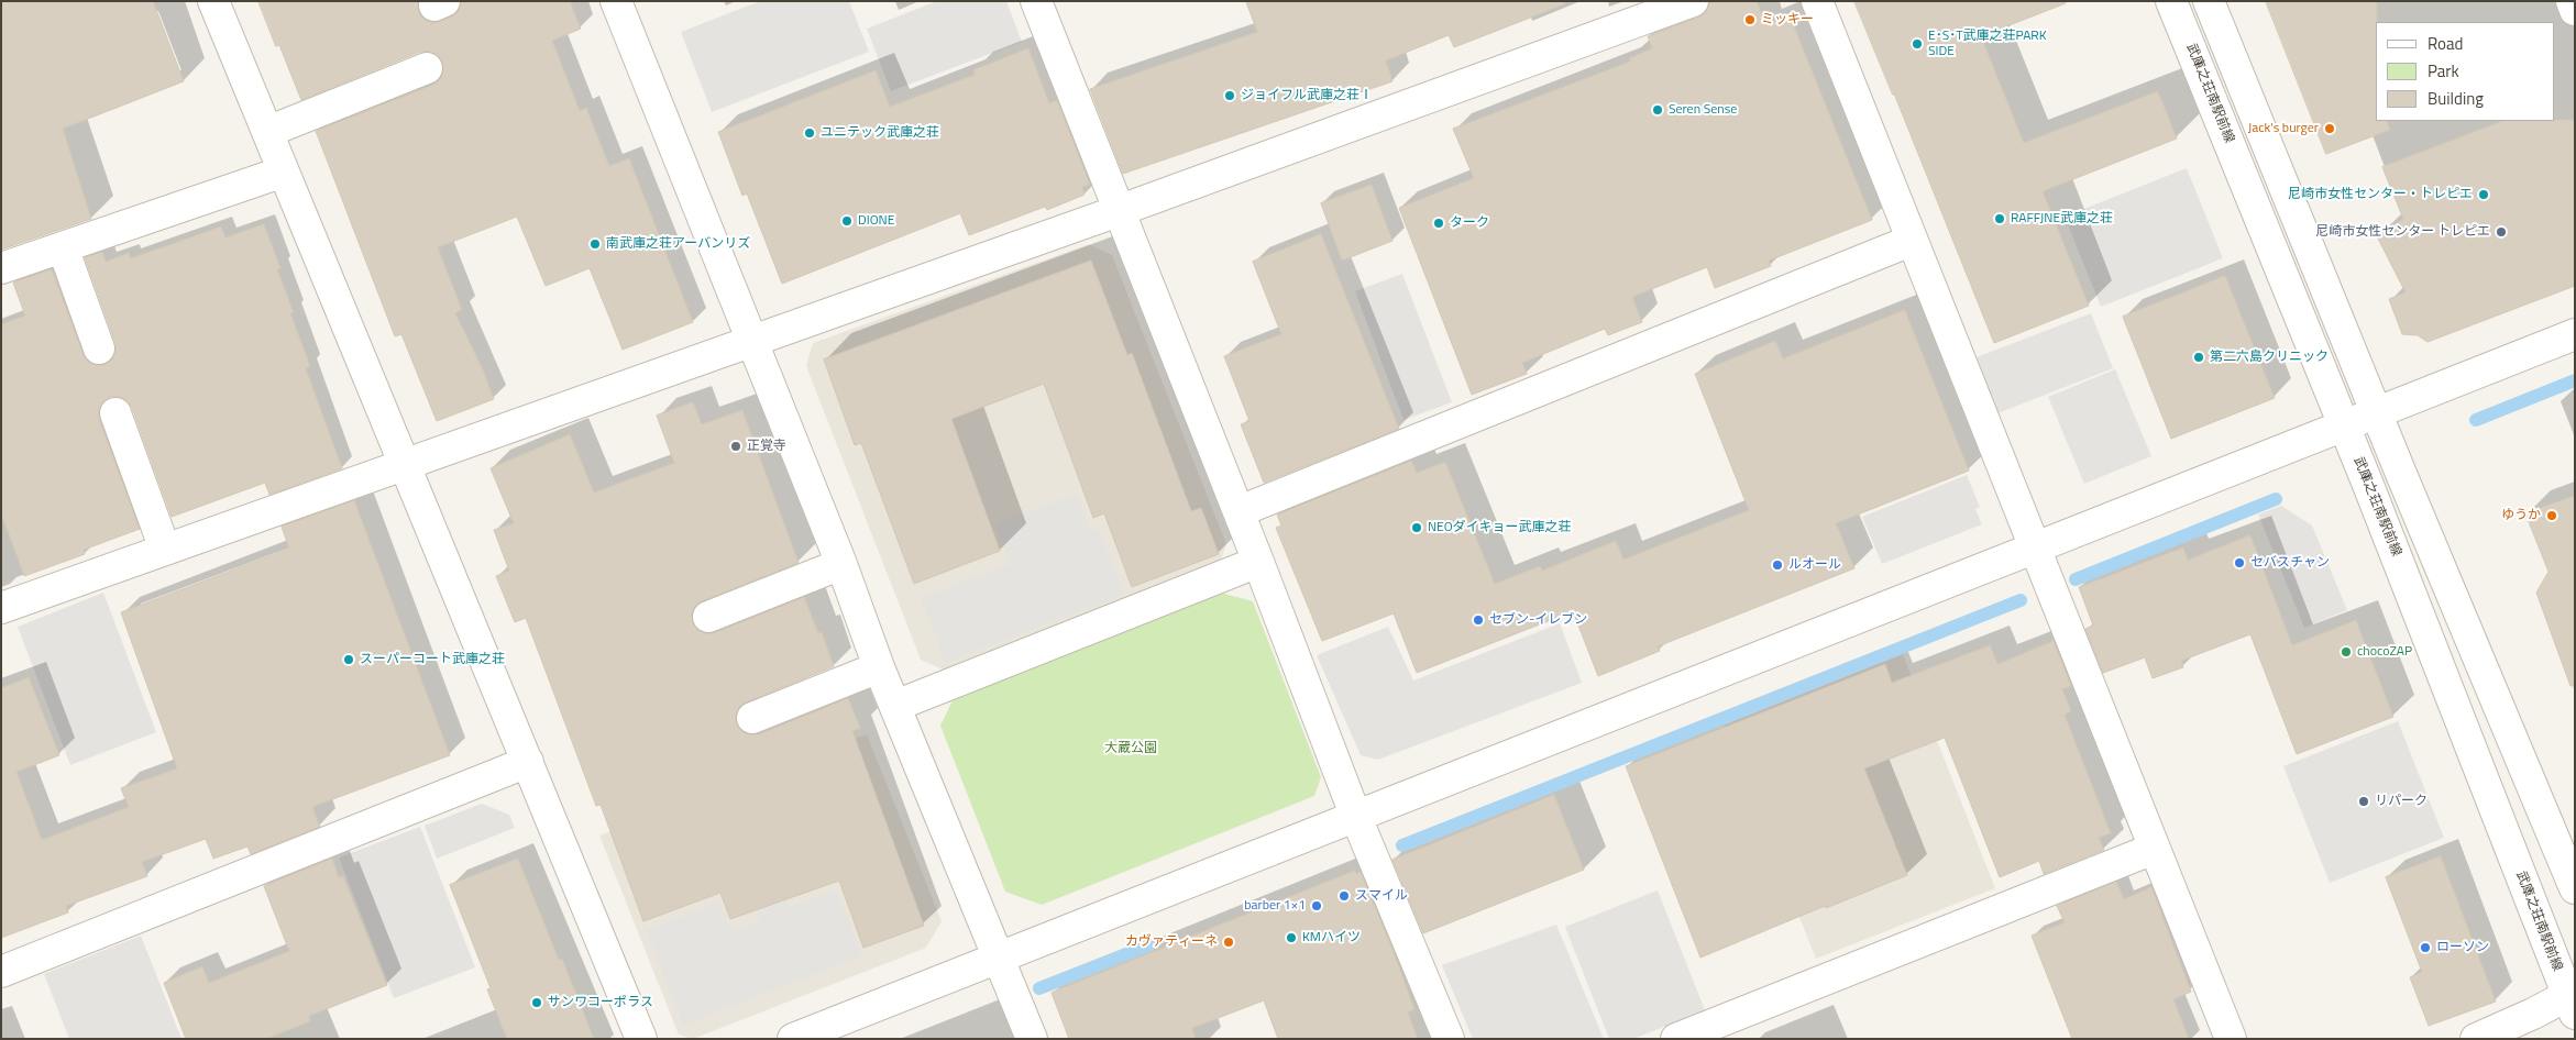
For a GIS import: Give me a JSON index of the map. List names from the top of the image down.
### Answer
{
  "streets": {
    "street": ["武庫之荘南駅前線"]
  },
  "parks": ["大蔵公園"],
  "places": [
    "ミッキー",
    "E･S･T武庫之荘PARK SIDE",
    "ジョイフル武庫之荘Ⅰ",
    "Seren Sense",
    "Jack's burger",
    "ユニテック武庫之荘",
    "尼崎市女性センター・トレピエ",
    "RAFFJNE武庫之荘",
    "DIONE",
    "ターク",
    "尼崎市女性センター トレピエ",
    "南武庫之荘アーバンリズ",
    "第二六島クリニック",
    "正覚寺",
    "ゆうか",
    "NEOダイキョー武庫之荘",
    "セバスチャン",
    "ルオール",
    "セブン-イレブン",
    "chocoZAP",
    "スーパーコート武庫之荘",
    "リパーク",
    "スマイル",
    "barber 1×1",
    "KMハイツ",
    "カヴァティーネ",
    "ローソン",
    "サンワコーポラス"
  ],
  "legend": ["Road", "Park", "Building"]
}
